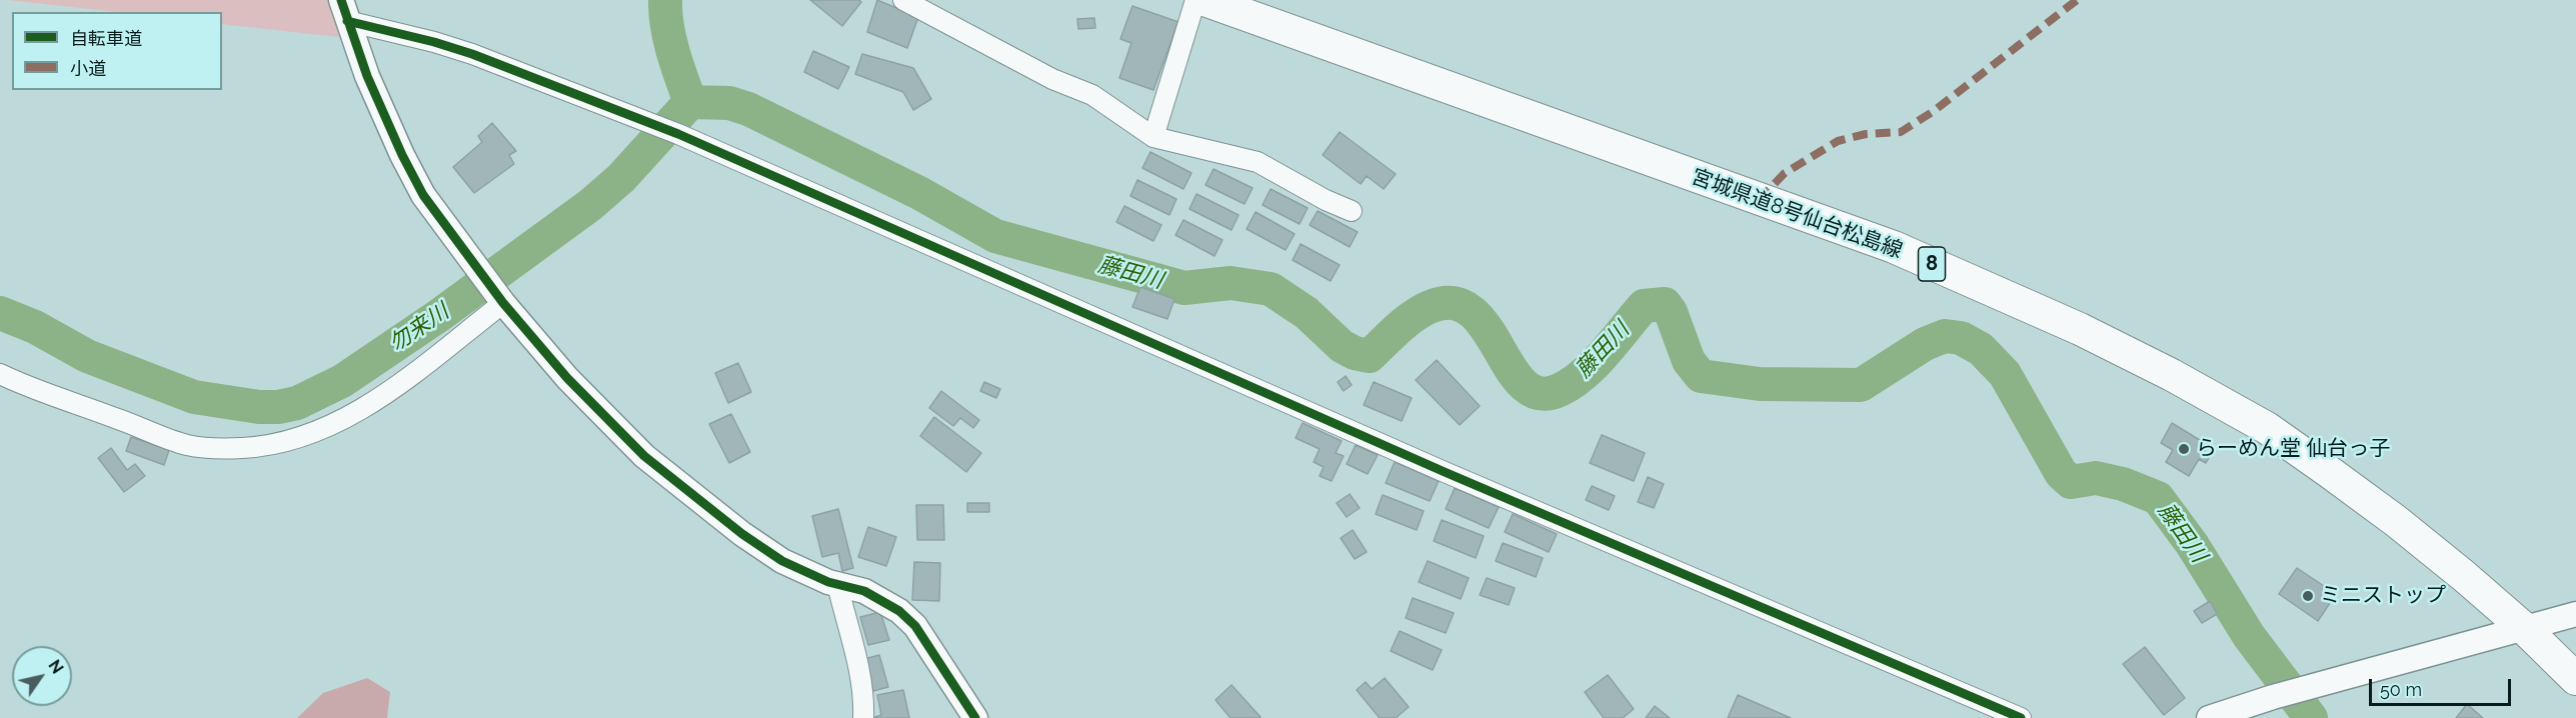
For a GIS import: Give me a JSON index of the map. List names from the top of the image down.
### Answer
{
  "streets": {
    "main road": ["宮城県道8号仙台松島線", "8"]
  },
  "water": ["藤田川", "勿来川"],
  "places": ["らーめん堂 仙台っ子", "ミニストップ"],
  "legend": ["自転車道", "小道"],
  "scale_bar": "50 m",
  "north": "top right"
}
